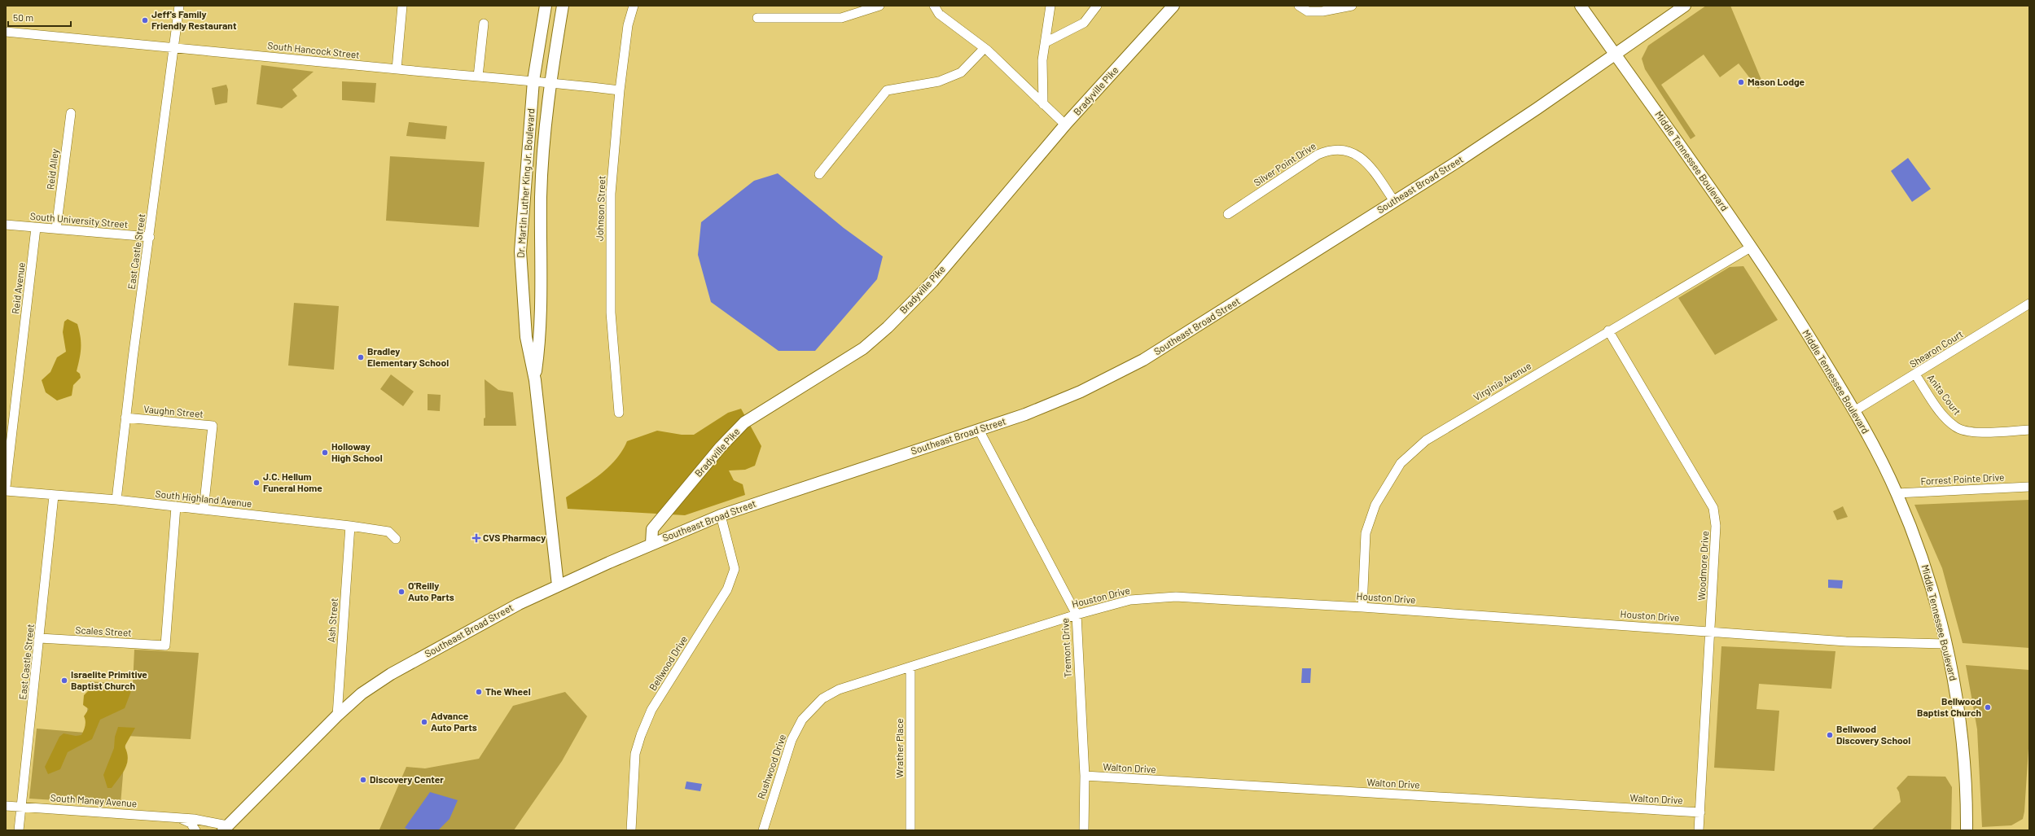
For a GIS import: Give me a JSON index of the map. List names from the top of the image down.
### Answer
{
  "streets": {
    "main road": [
      "Bradyville Pike",
      "Middle Tennessee Boulevard",
      "Dr. Martin Luther King Jr. Boulevard",
      "Southeast Broad Street"
    ],
    "street": [
      "South Hancock Street",
      "Silver Point Drive",
      "Reid Alley",
      "Johnson Street",
      "South University Street",
      "East Castle Street",
      "Reid Avenue",
      "Shearon Court",
      "Virginia Avenue",
      "Anita Court",
      "Vaughn Street",
      "Forrest Pointe Drive",
      "South Highland Avenue",
      "Woodmore Drive",
      "Houston Drive",
      "Ash Street",
      "Scales Street",
      "Tremont Drive",
      "Bellwood Drive",
      "Wrather Place",
      "Rushwood Drive",
      "Walton Drive",
      "South Maney Avenue"
    ]
  },
  "crossings": [
    ["South Hancock Street", "Dr. Martin Luther King Jr. Boulevard"],
    ["South Hancock Street", "Johnson Street"],
    ["South Hancock Street", "East Castle Street"],
    ["Bradyville Pike", "Southeast Broad Street"],
    ["Middle Tennessee Boulevard", "Southeast Broad Street"],
    ["Middle Tennessee Boulevard", "Shearon Court"],
    ["Middle Tennessee Boulevard", "Virginia Avenue"],
    ["Middle Tennessee Boulevard", "Forrest Pointe Drive"],
    ["Middle Tennessee Boulevard", "Houston Drive"],
    ["Silver Point Drive", "Southeast Broad Street"],
    ["Reid Alley", "South University Street"],
    ["Dr. Martin Luther King Jr. Boulevard", "Southeast Broad Street"],
    ["Southeast Broad Street", "Ash Street"],
    ["Southeast Broad Street", "Tremont Drive"],
    ["Southeast Broad Street", "Bellwood Drive"],
    ["Southeast Broad Street", "South Maney Avenue"],
    ["South University Street", "East Castle Street"],
    ["South University Street", "Reid Avenue"],
    ["East Castle Street", "Vaughn Street"],
    ["East Castle Street", "South Highland Avenue"],
    ["East Castle Street", "Scales Street"],
    ["East Castle Street", "South Maney Avenue"],
    ["Shearon Court", "Anita Court"],
    ["Virginia Avenue", "Woodmore Drive"],
    ["Virginia Avenue", "Houston Drive"],
    ["Vaughn Street", "South Highland Avenue"],
    ["South Highland Avenue", "Ash Street"],
    ["South Highland Avenue", "Scales Street"],
    ["Woodmore Drive", "Houston Drive"],
    ["Woodmore Drive", "Walton Drive"],
    ["Houston Drive", "Tremont Drive"],
    ["Houston Drive", "Wrather Place"],
    ["Houston Drive", "Rushwood Drive"],
    ["Tremont Drive", "Walton Drive"]
  ],
  "places": {
    "other": [
      "Jeff's Family Friendly Restaurant",
      "Mason Lodge",
      "Bradley Elementary School",
      "Holloway High School",
      "J.C. Hellum Funeral Home",
      "O'Reilly Auto Parts",
      "Israelite Primitive Baptist Church",
      "The Wheel",
      "Bellwood Baptist Church",
      "Advance Auto Parts",
      "Bellwood Discovery School",
      "Discovery Center"
    ],
    "health": ["CVS Pharmacy"]
  },
  "scale_bar": "50 m"
}
